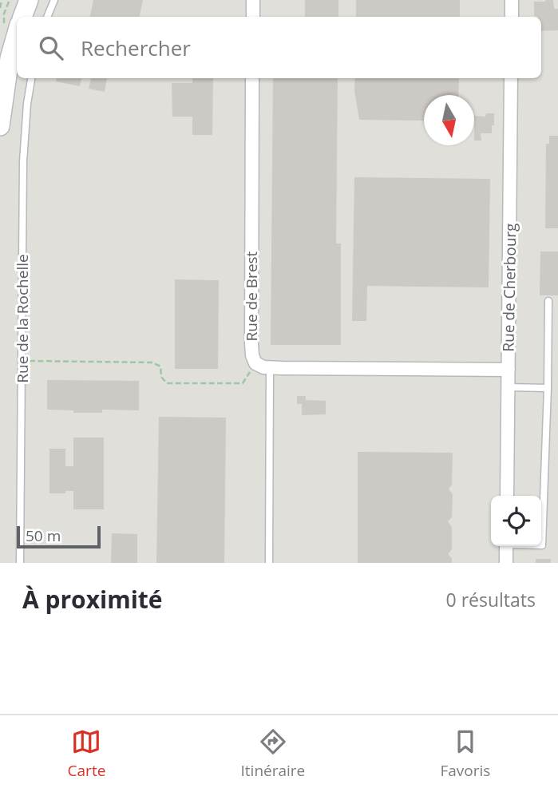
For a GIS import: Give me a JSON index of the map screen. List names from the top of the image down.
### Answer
{
  "streets": {
    "street": ["Rue de Cherbourg", "Rue de Brest"],
    "lane": ["Rue de la Rochelle"]
  },
  "crossings": [
    ["Rue de Cherbourg", "Rue de Brest"]
  ],
  "scale_bar": "50 m",
  "north": "bottom",
  "page": {
    "search": "Rechercher",
    "scale": "50 m",
    "heading": ["À proximité", "0 résultats"],
    "nav": ["Carte", "Itinéraire", "Favoris"]
  }
}
